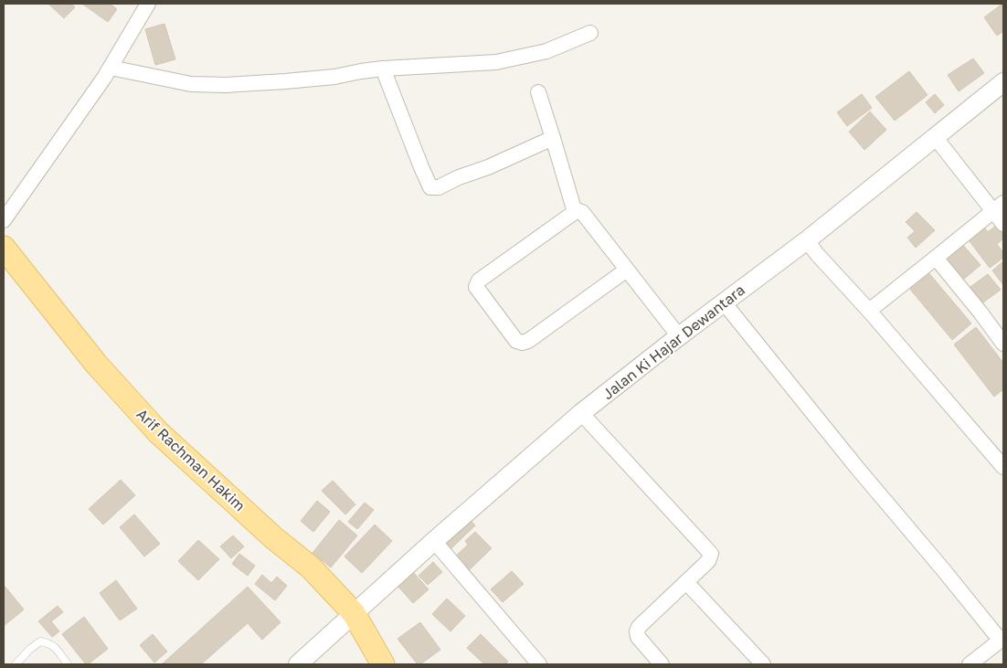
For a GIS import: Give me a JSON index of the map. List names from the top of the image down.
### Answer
{
  "streets": {
    "main road": ["Arif Rachman Hakim"],
    "street": ["Jalan Ki Hajar Dewantara"]
  },
  "crossings": [
    ["Jalan Ki Hajar Dewantara", "Arif Rachman Hakim"]
  ]
}
